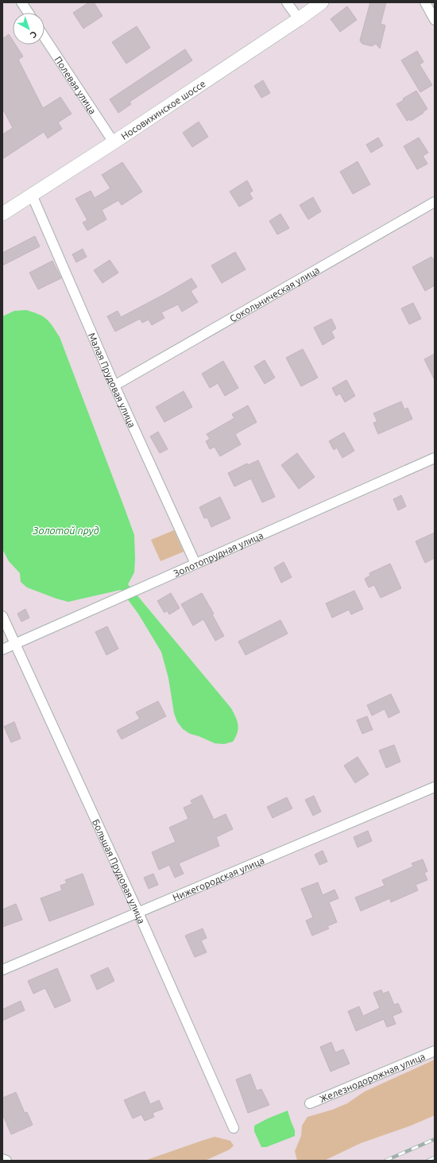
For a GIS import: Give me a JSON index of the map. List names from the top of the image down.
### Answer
{
  "streets": {
    "main road": ["Носовихинское шоссе"],
    "street": [
      "Полевая улица",
      "Сокольническая улица",
      "Малая Прудовая улица",
      "Золотопрудная улица",
      "Большая Прудовая улица",
      "Нижегородская улица",
      "Железнодорожная улица"
    ]
  },
  "crossings": [
    ["Полевая улица", "Носовихинское шоссе"],
    ["Носовихинское шоссе", "Малая Прудовая улица"],
    ["Сокольническая улица", "Малая Прудовая улица"],
    ["Малая Прудовая улица", "Золотопрудная улица"],
    ["Золотопрудная улица", "Большая Прудовая улица"],
    ["Большая Прудовая улица", "Нижегородская улица"]
  ],
  "water": ["Золотой пруд"],
  "north": "bottom right"
}
